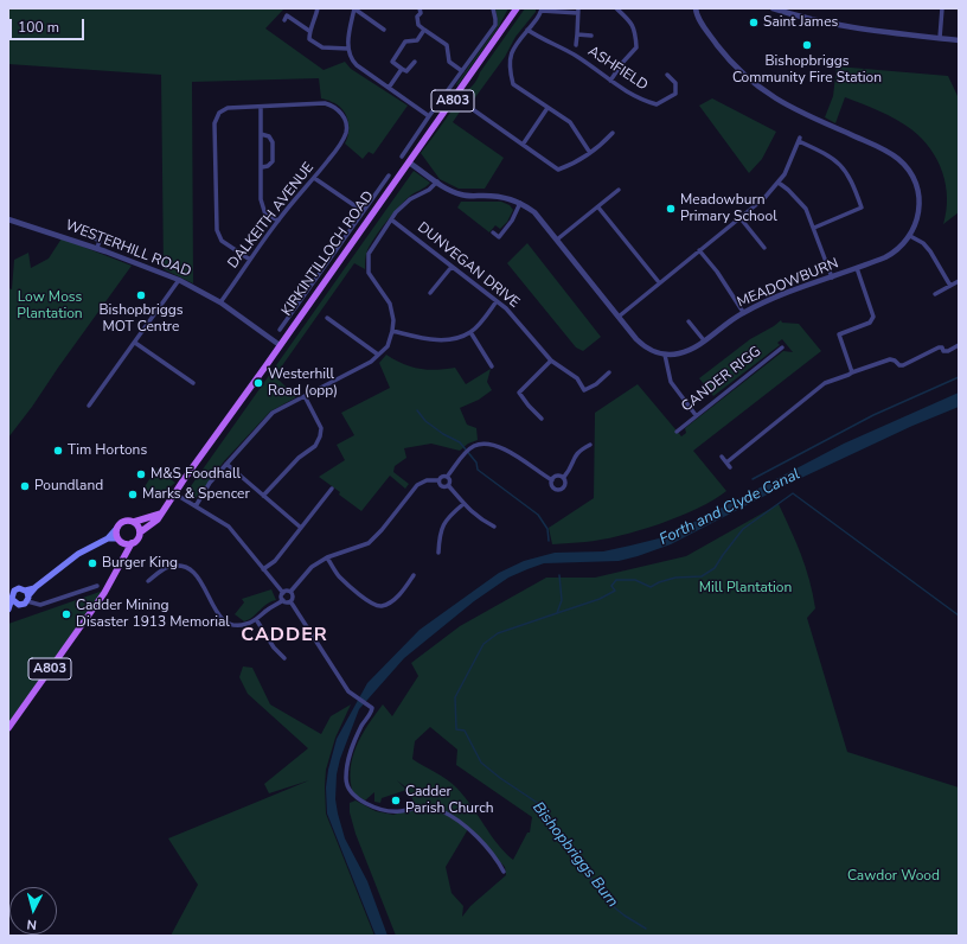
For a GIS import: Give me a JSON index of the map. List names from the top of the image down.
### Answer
{
  "streets": {
    "main road": ["A803", "KIRKINTILLOCH ROAD"],
    "street": [
      "ASHFIELD",
      "DALKEITH AVENUE",
      "WESTERHILL ROAD",
      "DUNVEGAN DRIVE",
      "MEADOWBURN",
      "CANDER RIGG"
    ]
  },
  "crossings": [
    ["A803", "KIRKINTILLOCH ROAD"],
    ["DALKEITH AVENUE", "WESTERHILL ROAD"],
    ["WESTERHILL ROAD", "KIRKINTILLOCH ROAD"]
  ],
  "districts": ["CADDER"],
  "water": ["Forth and Clyde Canal", "Bishopbriggs Burn"],
  "parks": ["Low Moss Plantation", "Mill Plantation", "Cawdor Wood"],
  "places": [
    "Saint James",
    "Bishopbriggs Community Fire Station",
    "Meadowburn Primary School",
    "Bishopbriggs MOT Centre",
    "Westerhill Road (opp)",
    "Tim Hortons",
    "M&S Foodhall",
    "Poundland",
    "Marks & Spencer",
    "Burger King",
    "Cadder Mining Disaster 1913 Memorial",
    "Cadder Parish Church"
  ],
  "scale_bar": "100 m",
  "north": "bottom"
}
